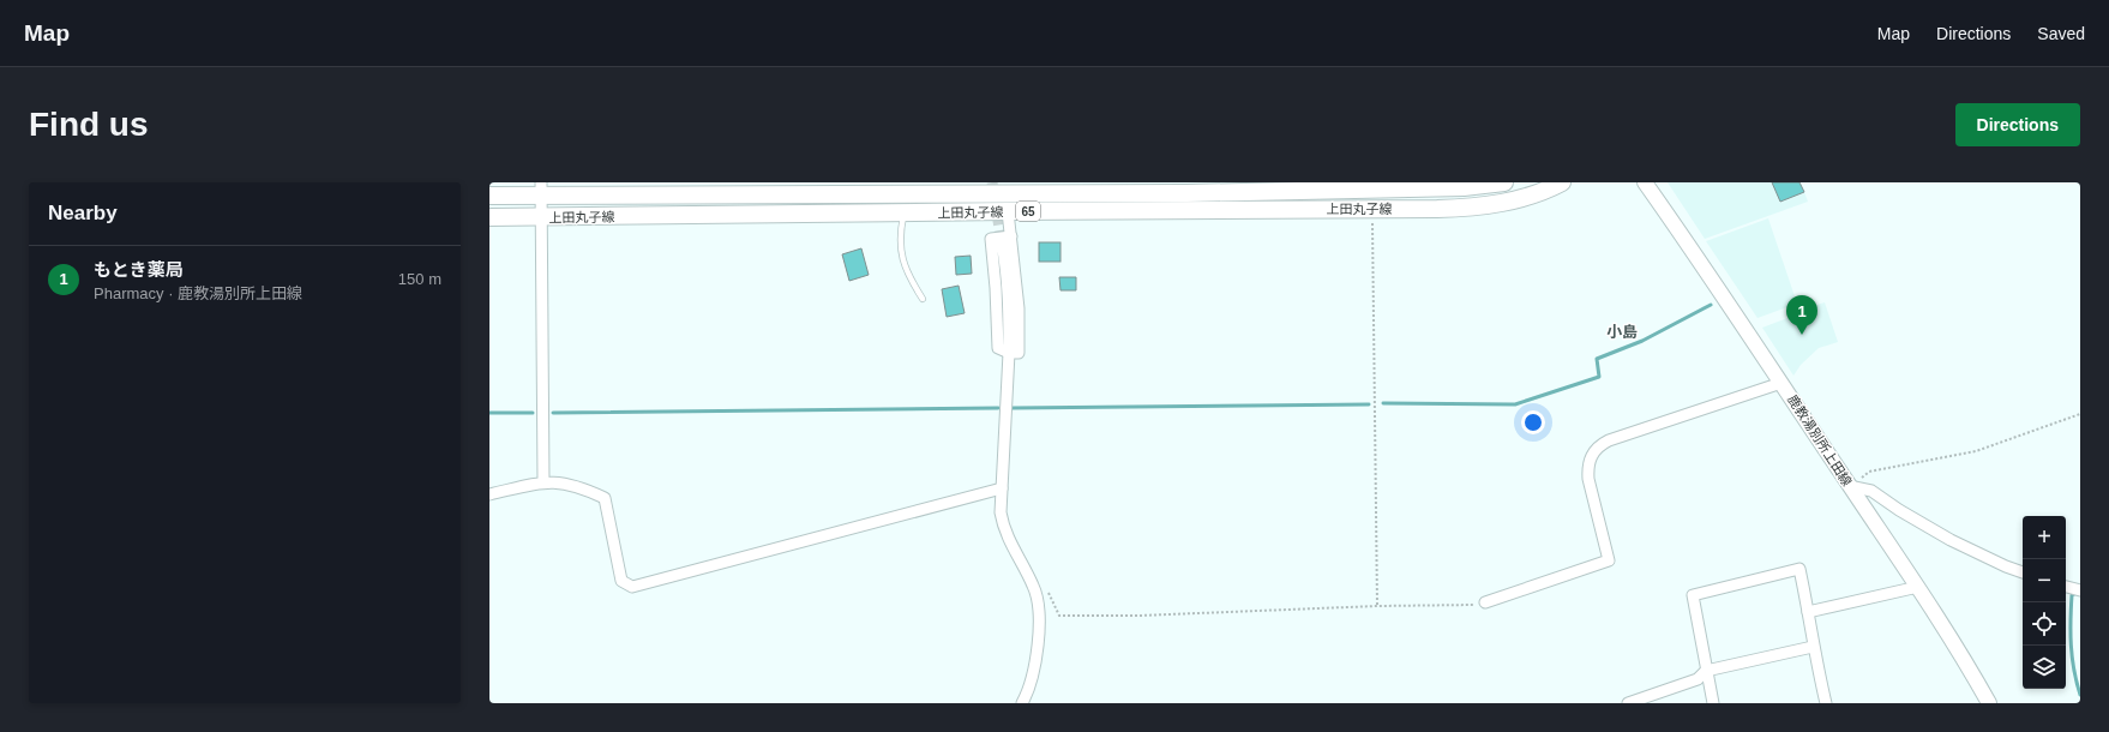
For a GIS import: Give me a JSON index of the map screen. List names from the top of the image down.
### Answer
{
  "streets": {
    "main road": ["上田丸子線", "65", "鹿教湯別所上田線"]
  },
  "districts": ["小島"],
  "page": {
    "header": "Map",
    "nav": ["Map", "Directions", "Saved"],
    "buttons": "Directions",
    "title": "Find us",
    "heading": "Nearby",
    "list": [
      {
        "mark": "1",
        "name": "もとき薬局",
        "note": "Pharmacy · 鹿教湯別所上田線",
        "value": "150 m"
      }
    ],
    "pins": "1",
    "map_buttons": ["+", "−"]
  }
}
